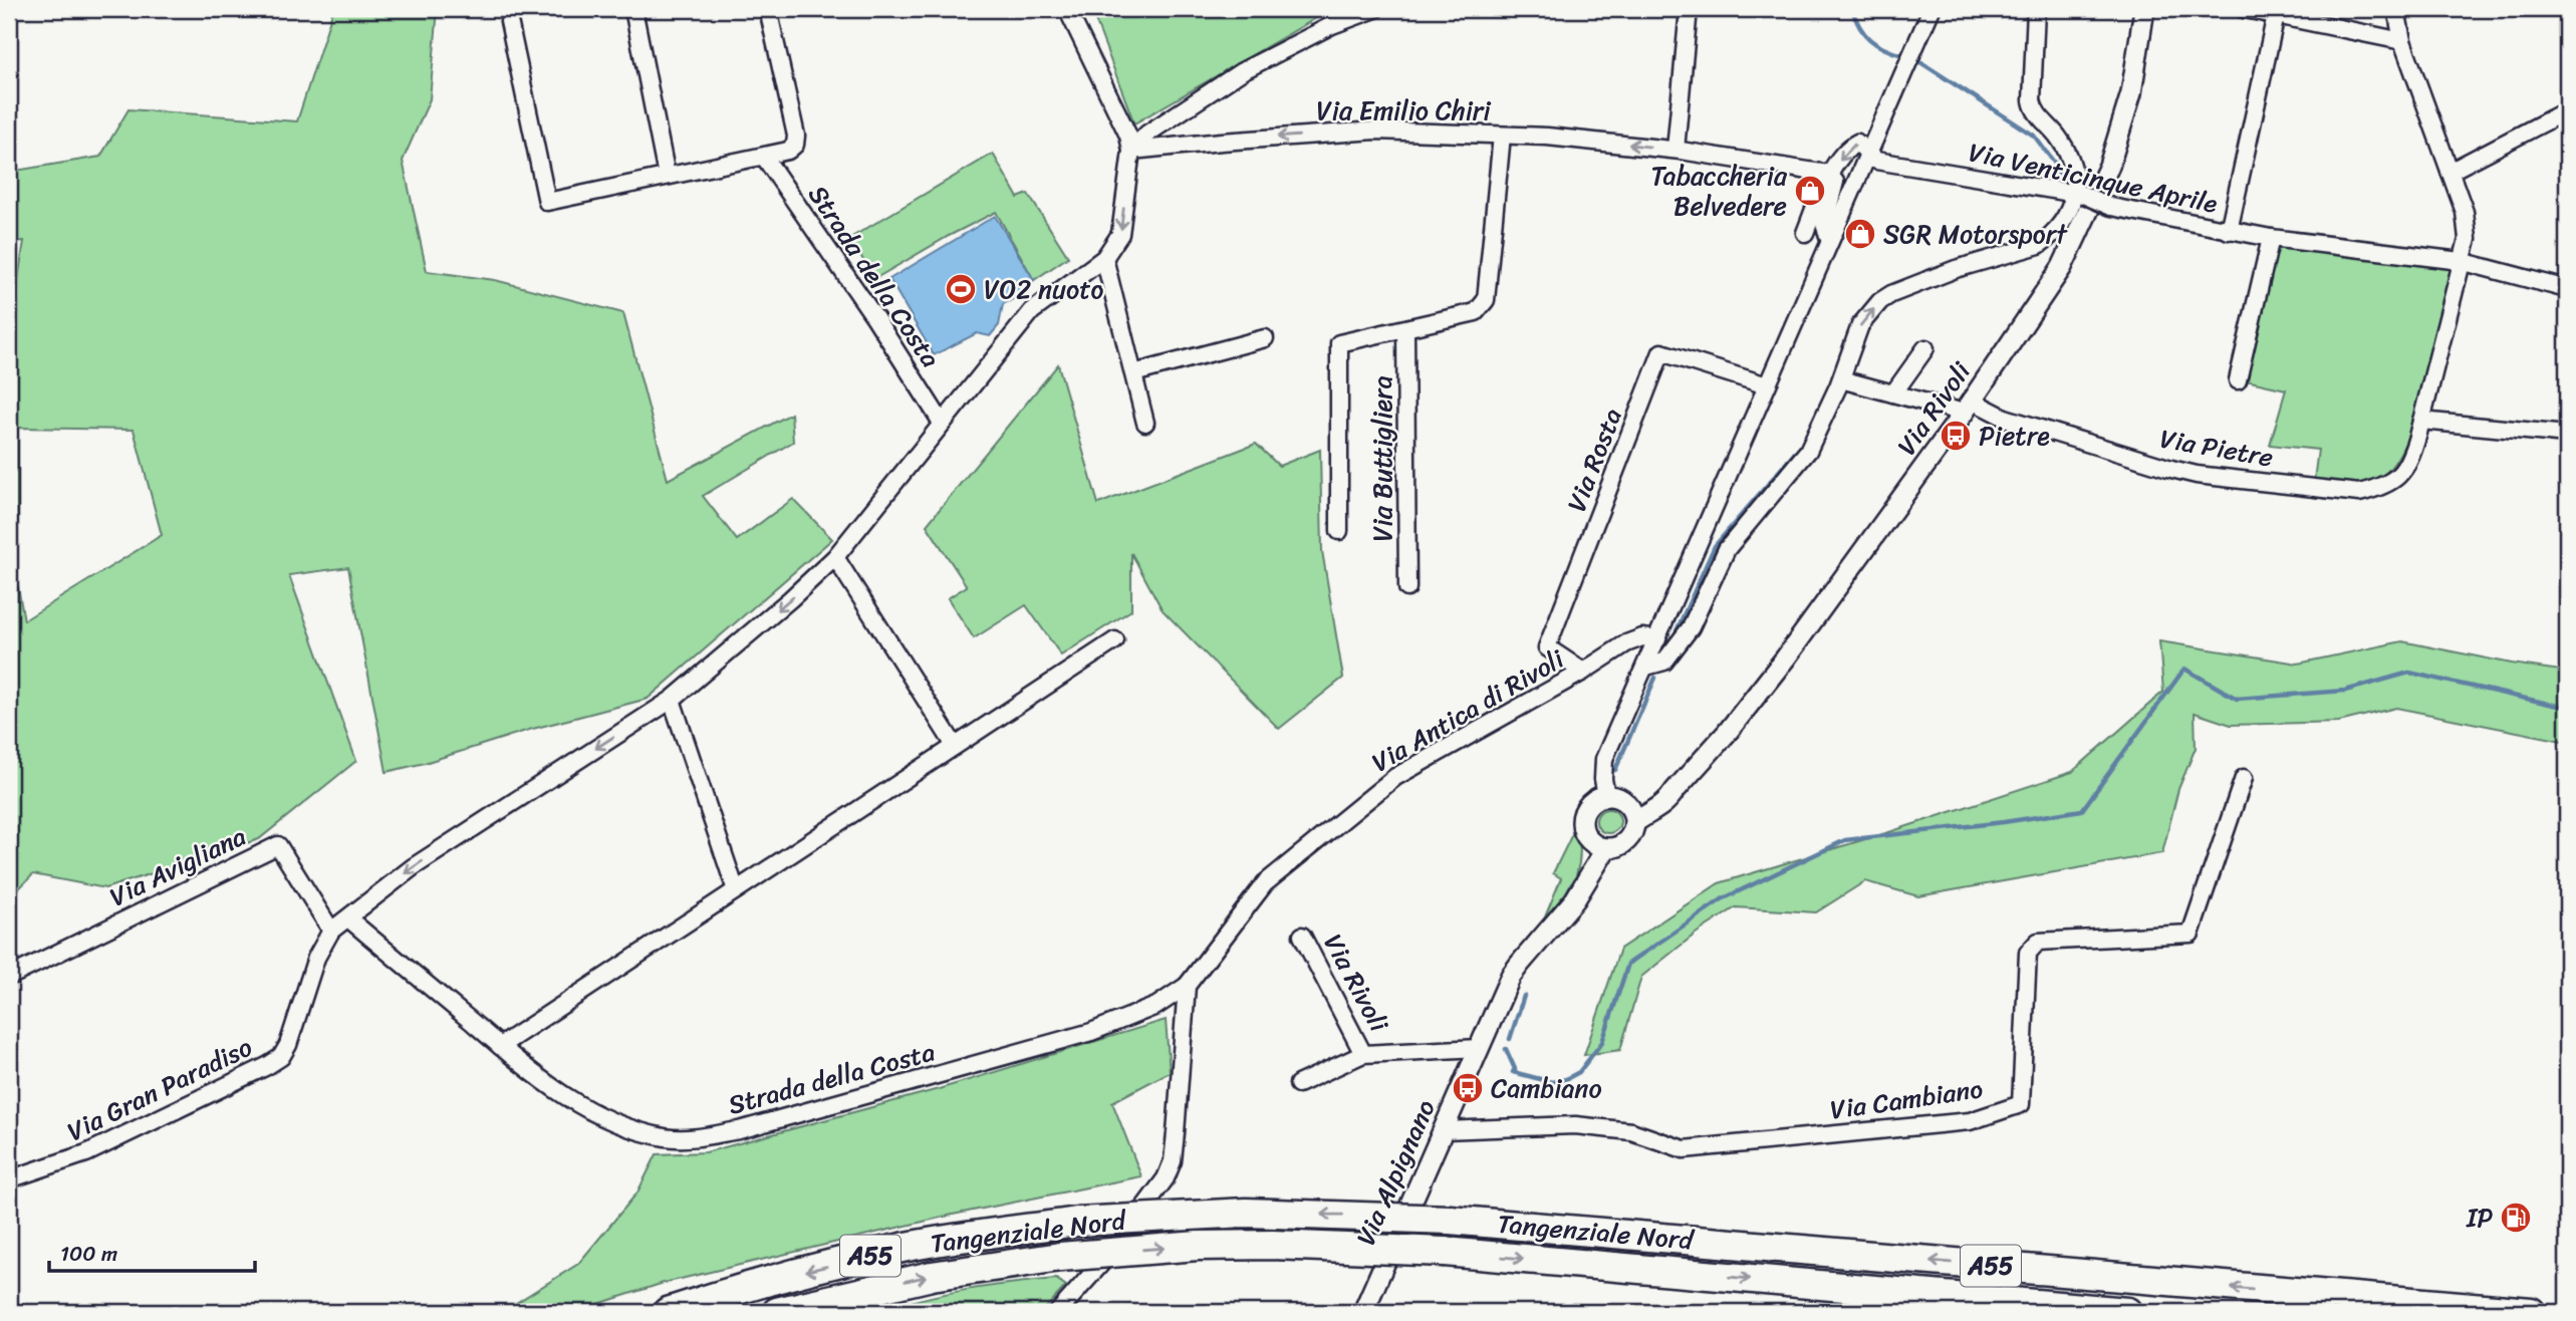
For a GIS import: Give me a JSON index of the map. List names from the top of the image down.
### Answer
{
  "streets": {
    "highway": ["Tangenziale Nord", "A55"],
    "street": [
      "Via Emilio Chiri",
      "Via Venticinque Aprile",
      "Strada della Costa",
      "Via Rivoli",
      "Via Pietre",
      "Via Buttigliera",
      "Via Rosta",
      "Via Antica di Rivoli",
      "Via Avigliana",
      "Via Gran Paradiso",
      "Via Cambiano",
      "Via Alpignano"
    ]
  },
  "crossings": [
    ["Via Emilio Chiri", "Strada della Costa"],
    ["Via Emilio Chiri", "Via Buttigliera"],
    ["Via Venticinque Aprile", "Via Pietre"],
    ["Strada della Costa", "Via Antica di Rivoli"],
    ["Strada della Costa", "Via Avigliana"],
    ["Strada della Costa", "Via Gran Paradiso"],
    ["Via Rivoli", "Via Pietre"],
    ["Via Rivoli", "Via Alpignano"],
    ["Via Rosta", "Via Antica di Rivoli"],
    ["Via Avigliana", "Via Gran Paradiso"],
    ["Via Cambiano", "Via Alpignano"]
  ],
  "one_way": ["Via Emilio Chiri"],
  "places": {
    "shop": ["Tabaccheria Belvedere", "SGR Motorsport"],
    "sports": ["VO2 nuoto"],
    "bus stop": ["Pietre", "Cambiano"],
    "fuel station": ["IP"]
  },
  "scale_bar": "100 m"
}
